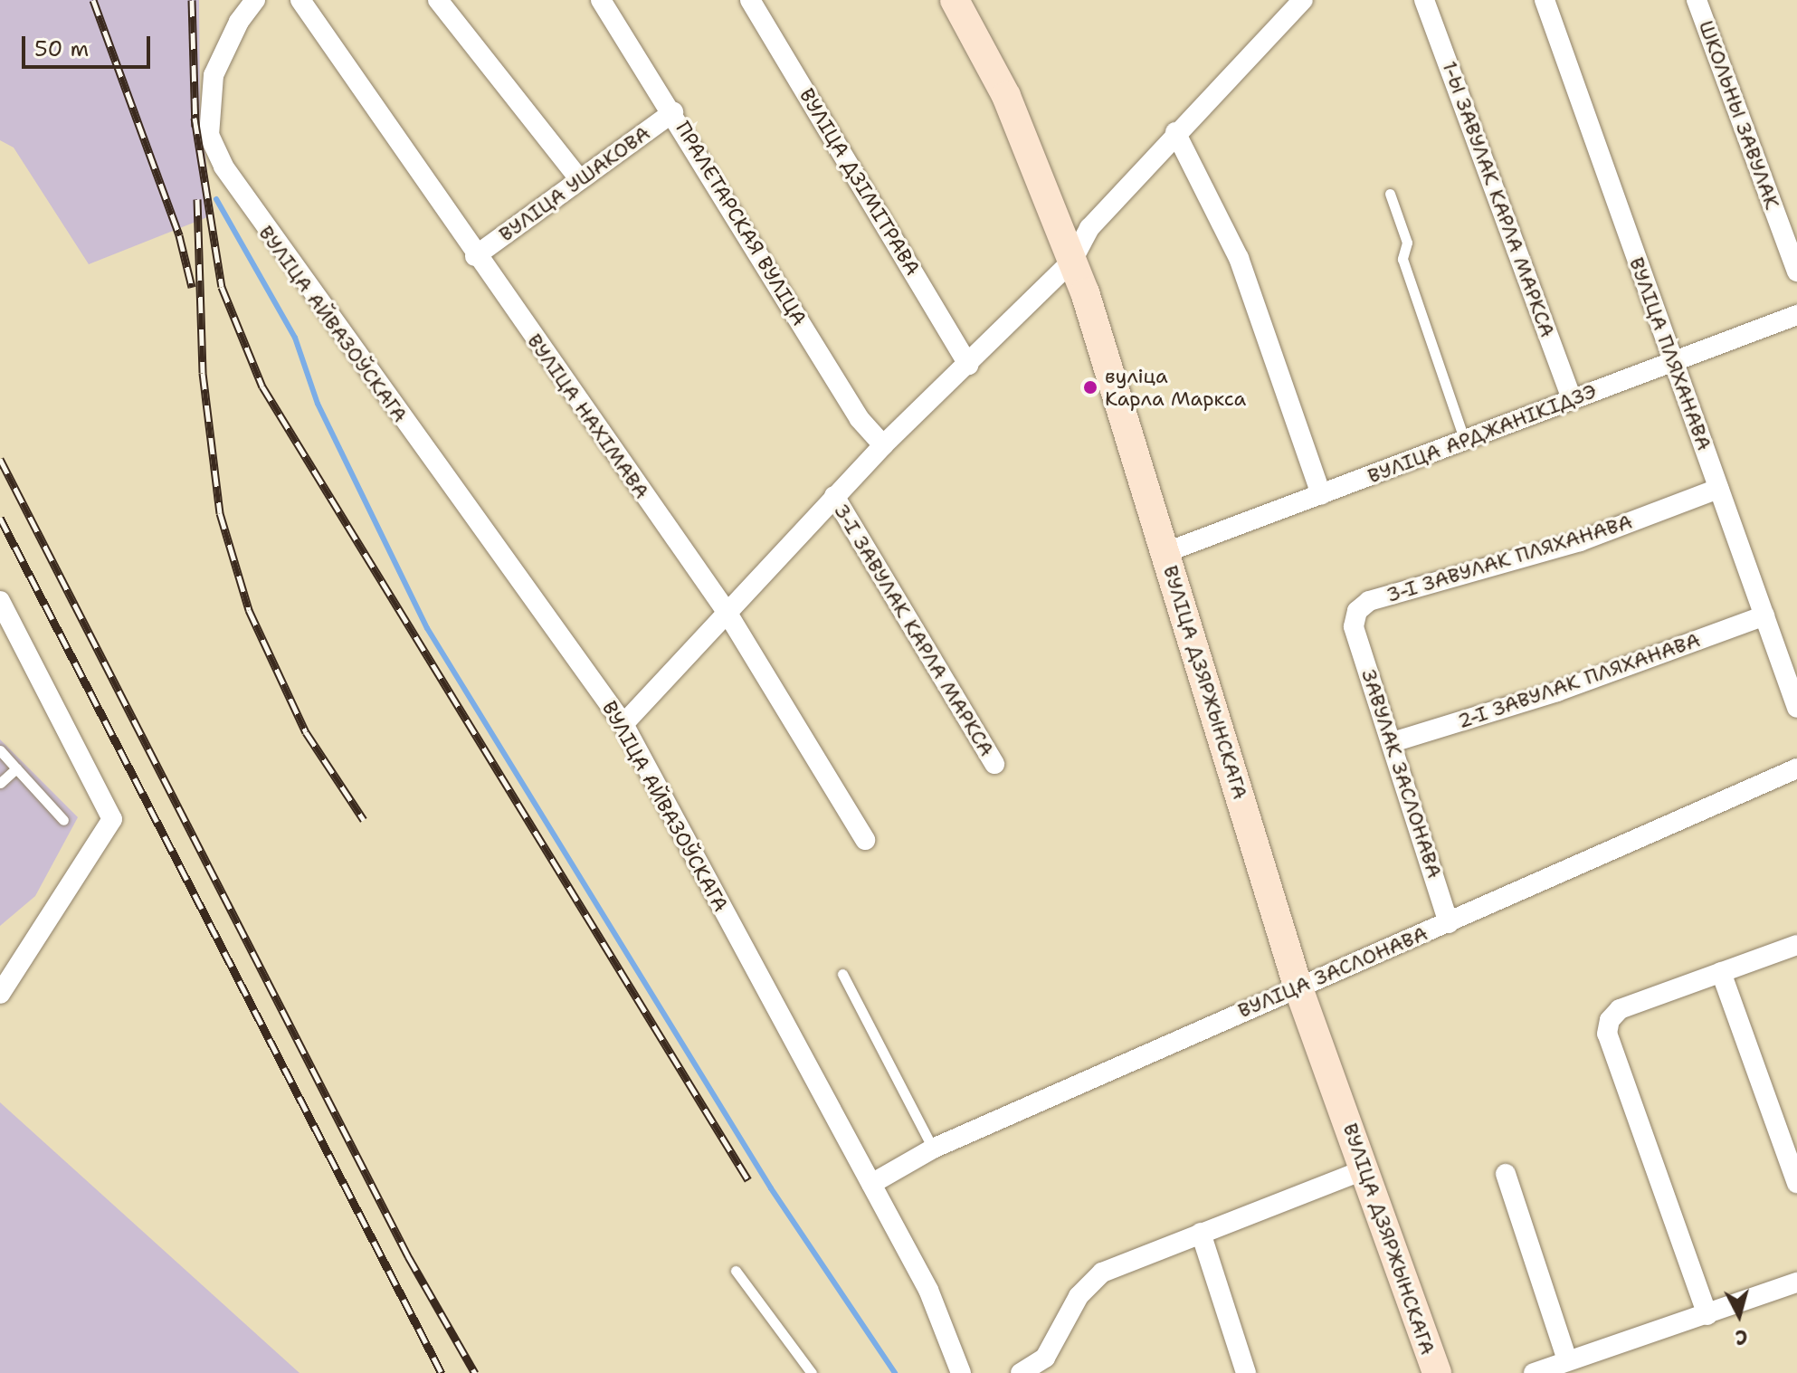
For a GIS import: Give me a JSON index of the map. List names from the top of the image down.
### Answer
{
  "streets": {
    "street": [
      "ШКОЛЬНЫ ЗАВУЛАК",
      "ВУЛІЦА ДЗІМІТРАВА",
      "ВУЛІЦА УШАКОВА",
      "1-Ы ЗАВУЛАК КАРЛА МАРКСА",
      "ПРАЛЕТАРСКАЯ ВУЛІЦА",
      "ВУЛІЦА АЙВАЗОЎСКАГА",
      "ВУЛІЦА ПЛЯХАНАВА",
      "ВУЛІЦА НАХІМАВА",
      "ВУЛІЦА АРДЖАНІКІДЗЭ",
      "3-І ЗАВУЛАК ПЛЯХАНАВА",
      "3-І ЗАВУЛАК КАРЛА МАРКСА",
      "2-І ЗАВУЛАК ПЛЯХАНАВА",
      "ВУЛІЦА ДЗЯРЖЫНСКАГА",
      "ЗАВУЛАК ЗАСЛОНАВА",
      "ВУЛІЦА ЗАСЛОНАВА"
    ]
  },
  "crossings": [
    ["ВУЛІЦА УШАКОВА", "ПРАЛЕТАРСКАЯ ВУЛІЦА"],
    ["ВУЛІЦА УШАКОВА", "ВУЛІЦА НАХІМАВА"],
    ["1-Ы ЗАВУЛАК КАРЛА МАРКСА", "ВУЛІЦА АРДЖАНІКІДЗЭ"],
    ["ВУЛІЦА АЙВАЗОЎСКАГА", "ВУЛІЦА ЗАСЛОНАВА"],
    ["ВУЛІЦА ПЛЯХАНАВА", "ВУЛІЦА АРДЖАНІКІДЗЭ"],
    ["ВУЛІЦА ПЛЯХАНАВА", "3-І ЗАВУЛАК ПЛЯХАНАВА"],
    ["ВУЛІЦА ПЛЯХАНАВА", "2-І ЗАВУЛАК ПЛЯХАНАВА"],
    ["ВУЛІЦА АРДЖАНІКІДЗЭ", "ВУЛІЦА ДЗЯРЖЫНСКАГА"],
    ["3-І ЗАВУЛАК ПЛЯХАНАВА", "ЗАВУЛАК ЗАСЛОНАВА"],
    ["2-І ЗАВУЛАК ПЛЯХАНАВА", "ЗАВУЛАК ЗАСЛОНАВА"],
    ["ВУЛІЦА ДЗЯРЖЫНСКАГА", "ВУЛІЦА ЗАСЛОНАВА"],
    ["ЗАВУЛАК ЗАСЛОНАВА", "ВУЛІЦА ЗАСЛОНАВА"]
  ],
  "places": ["вуліца Карла Маркса"],
  "scale_bar": "50 m",
  "north": "bottom"
}
